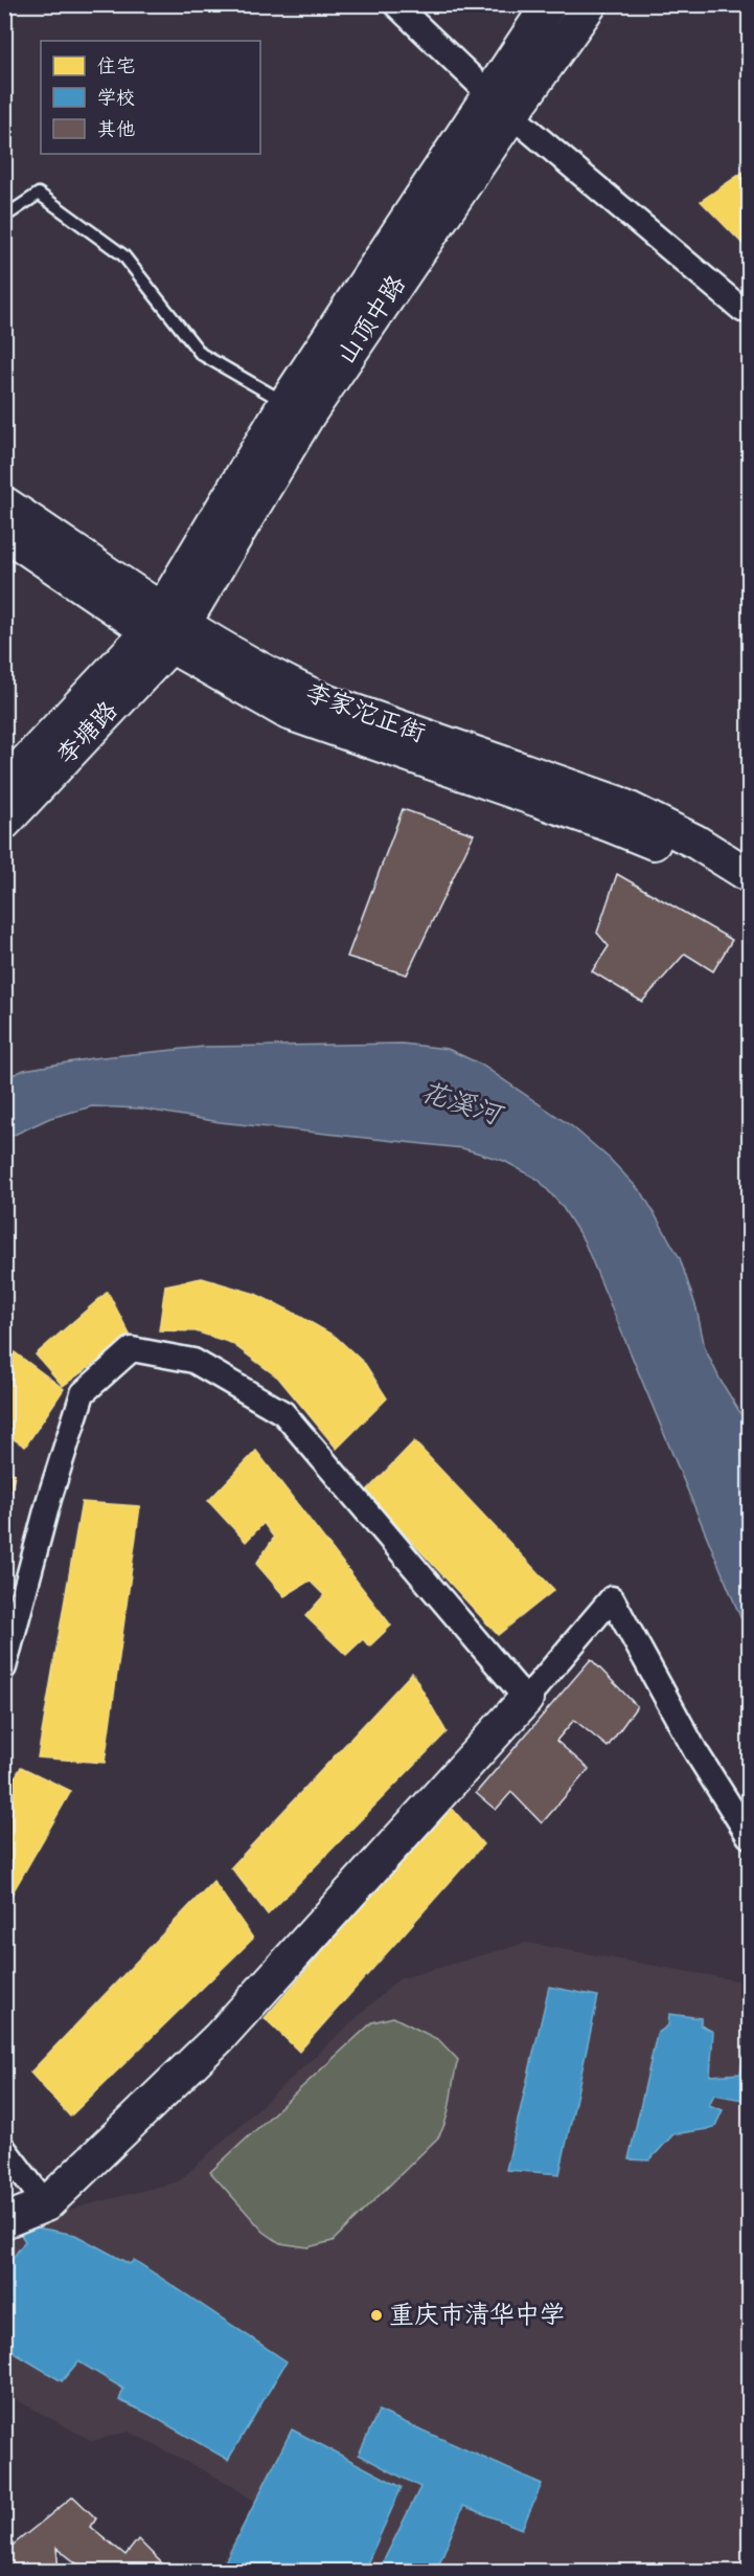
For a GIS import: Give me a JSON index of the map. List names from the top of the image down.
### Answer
{
  "streets": {
    "main road": ["山顶中路", "李家沱正街", "李塘路"]
  },
  "crossings": [
    ["山顶中路", "李家沱正街"],
    ["山顶中路", "李塘路"],
    ["李家沱正街", "李塘路"]
  ],
  "water": ["花溪河"],
  "places": ["重庆市清华中学"],
  "legend": ["住宅", "学校", "其他"]
}
